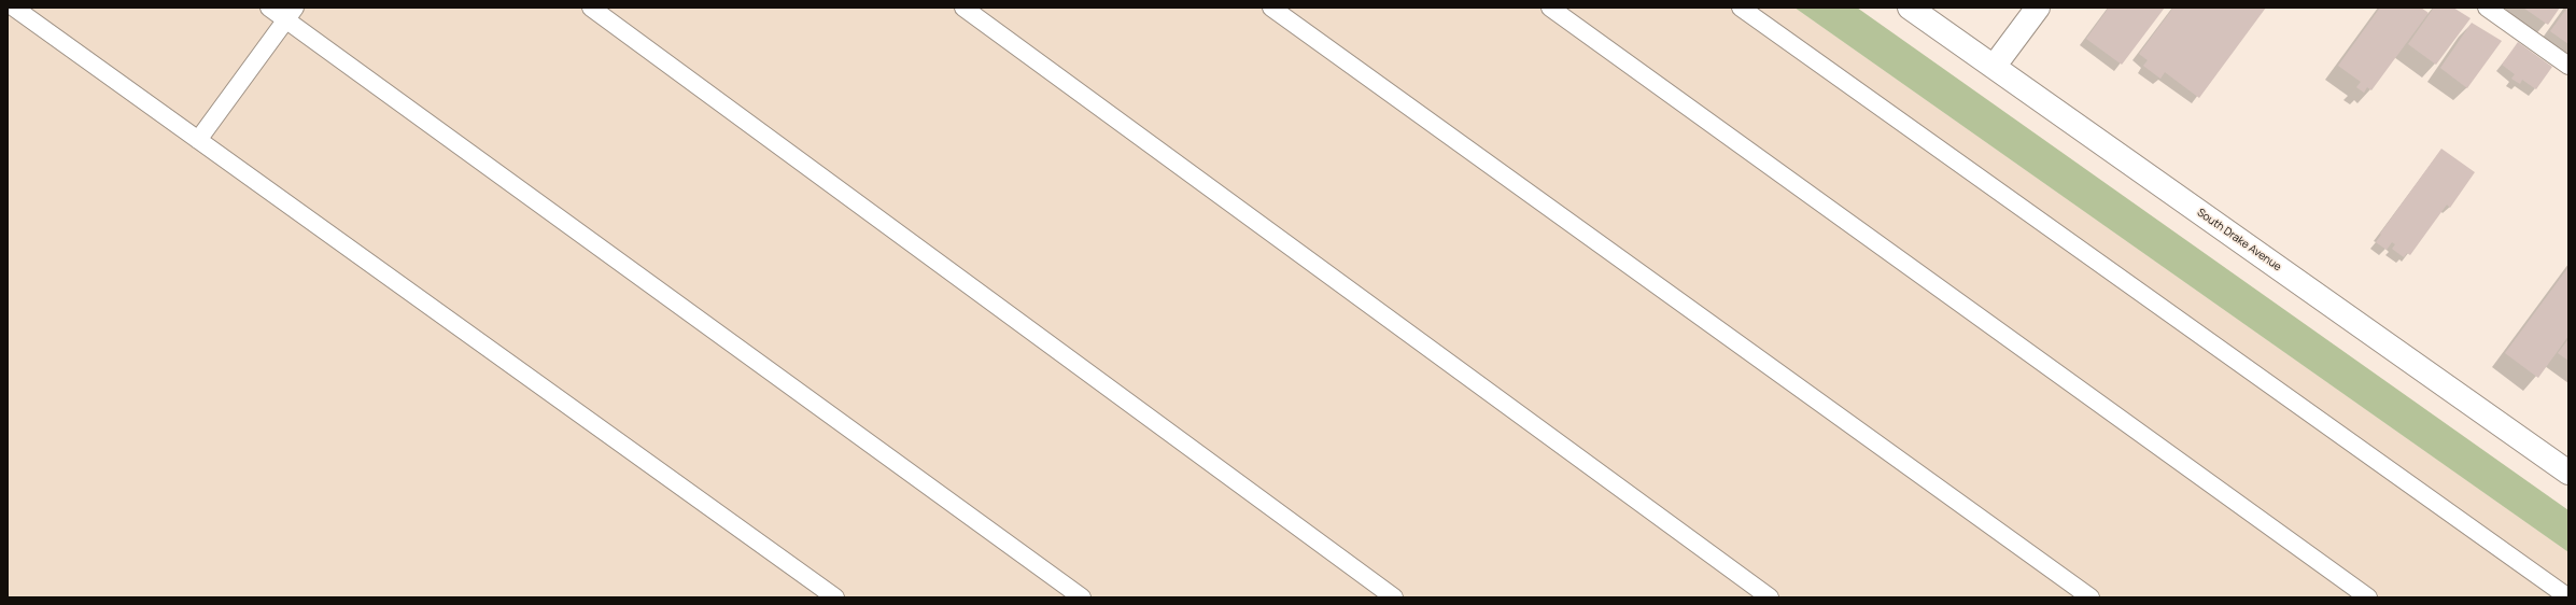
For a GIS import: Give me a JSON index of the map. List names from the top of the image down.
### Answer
{
  "streets": {
    "street": ["South Drake Avenue"]
  }
}
